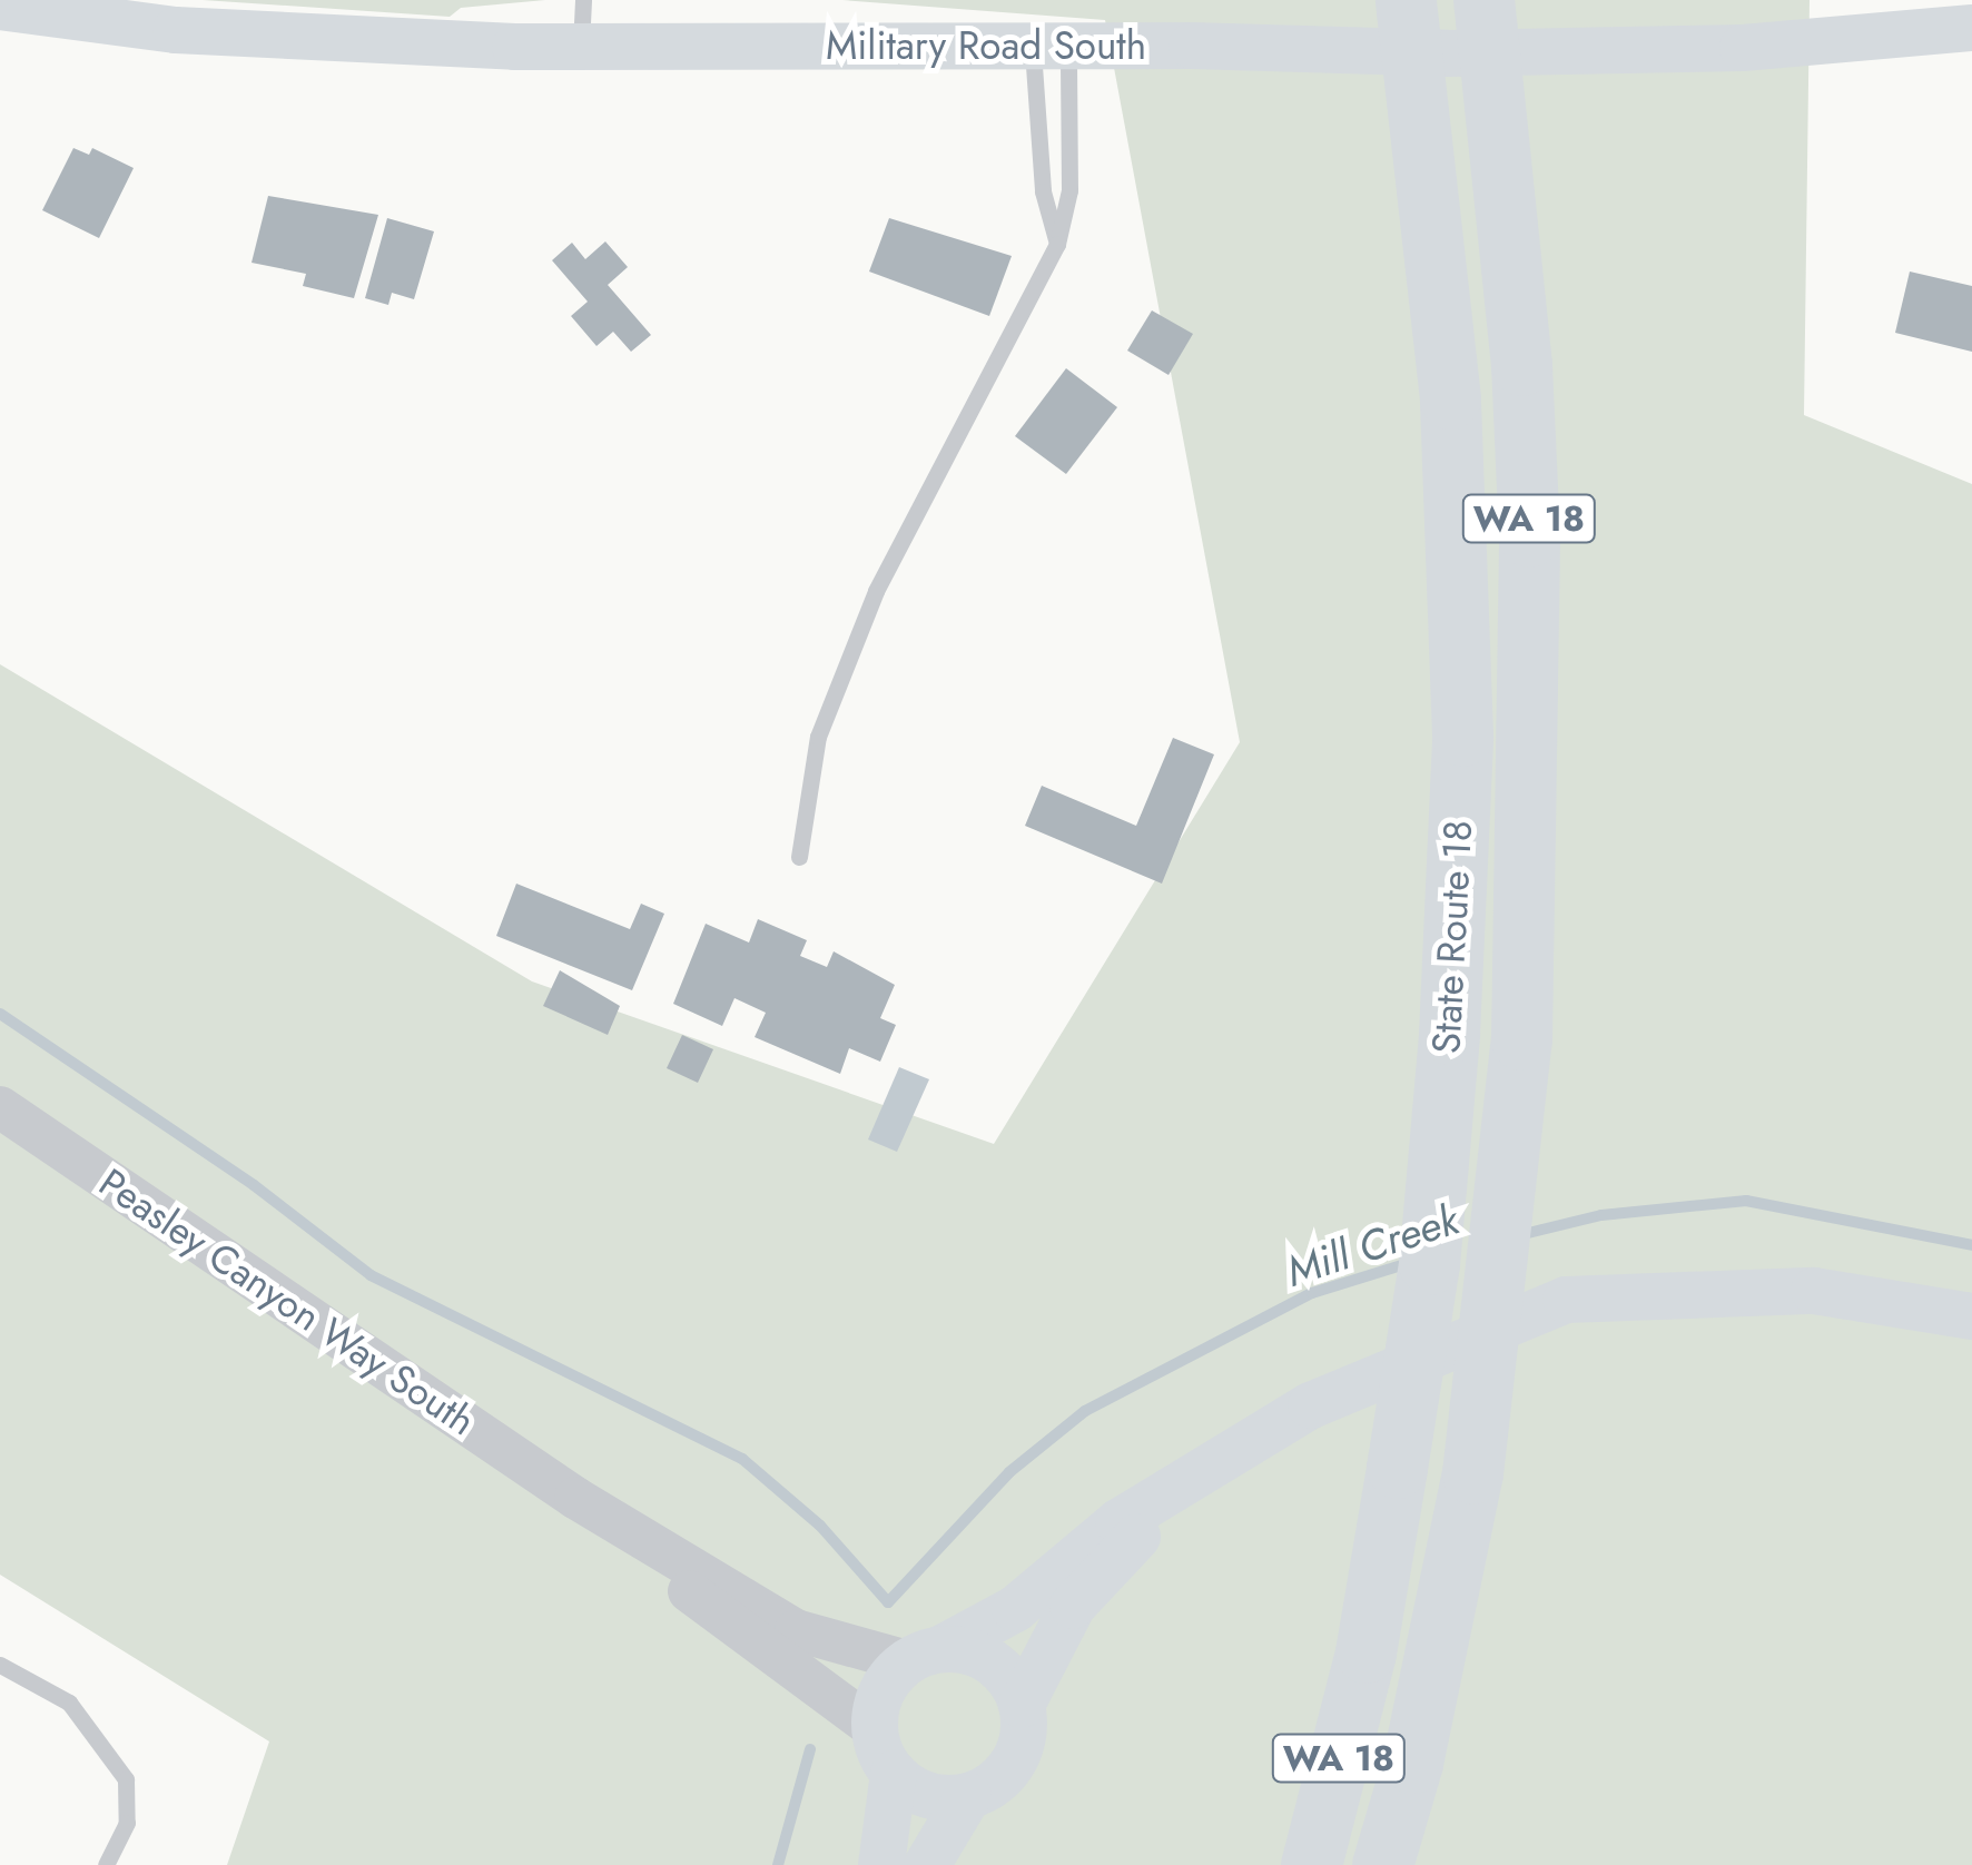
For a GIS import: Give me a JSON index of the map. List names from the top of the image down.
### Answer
{
  "streets": {
    "highway": ["WA 18", "State Route 18"],
    "main road": ["Military Road South"],
    "street": ["Peasley Canyon Way South"]
  },
  "water": ["Mill Creek"]
}
